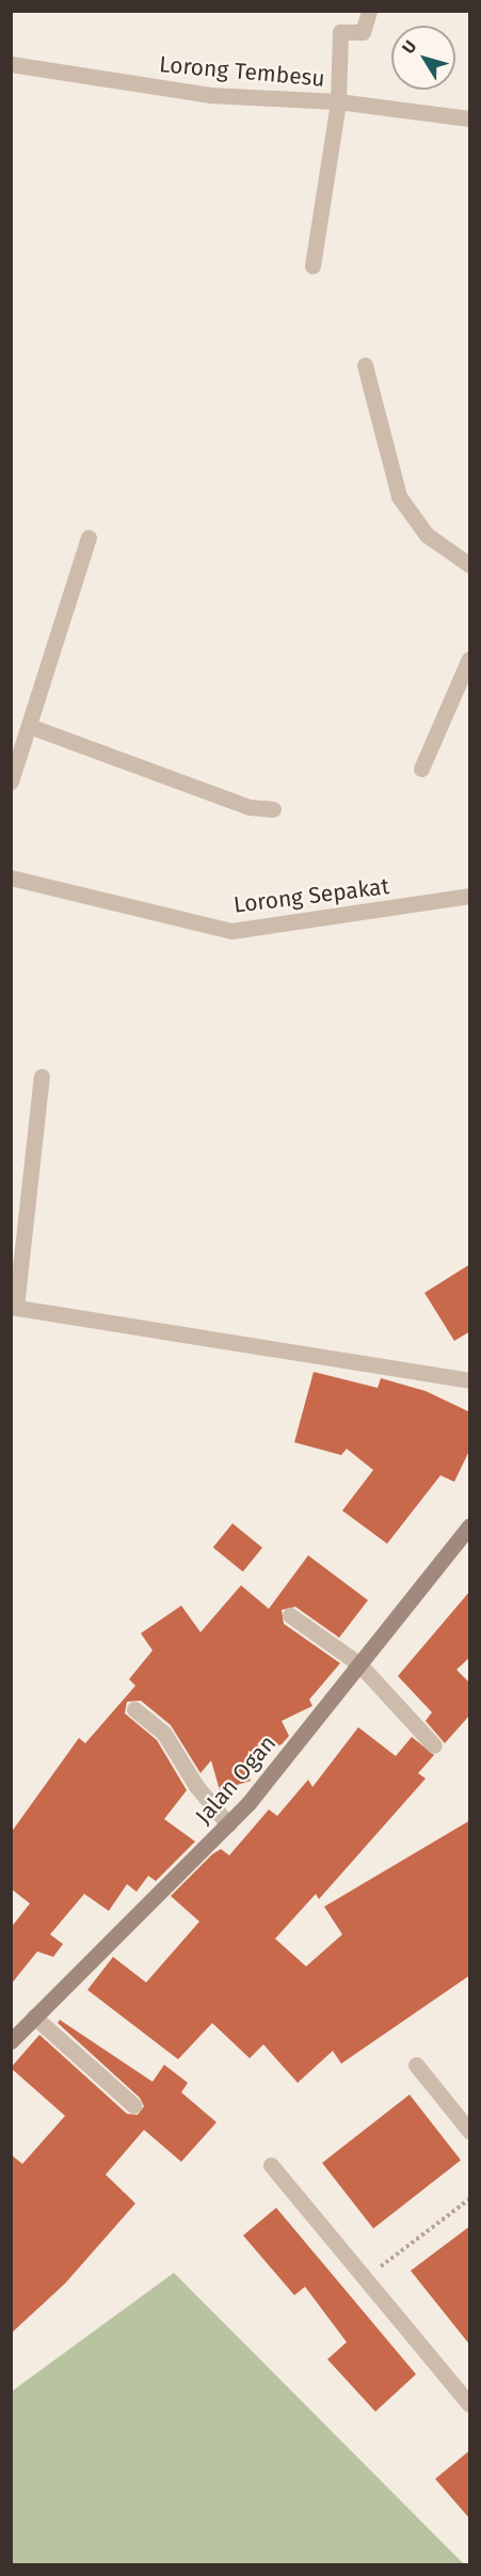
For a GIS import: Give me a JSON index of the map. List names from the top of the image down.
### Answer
{
  "streets": {
    "main road": ["Jalan Ogan"],
    "street": ["Lorong Tembesu", "Lorong Sepakat"]
  },
  "north": "top left"
}
